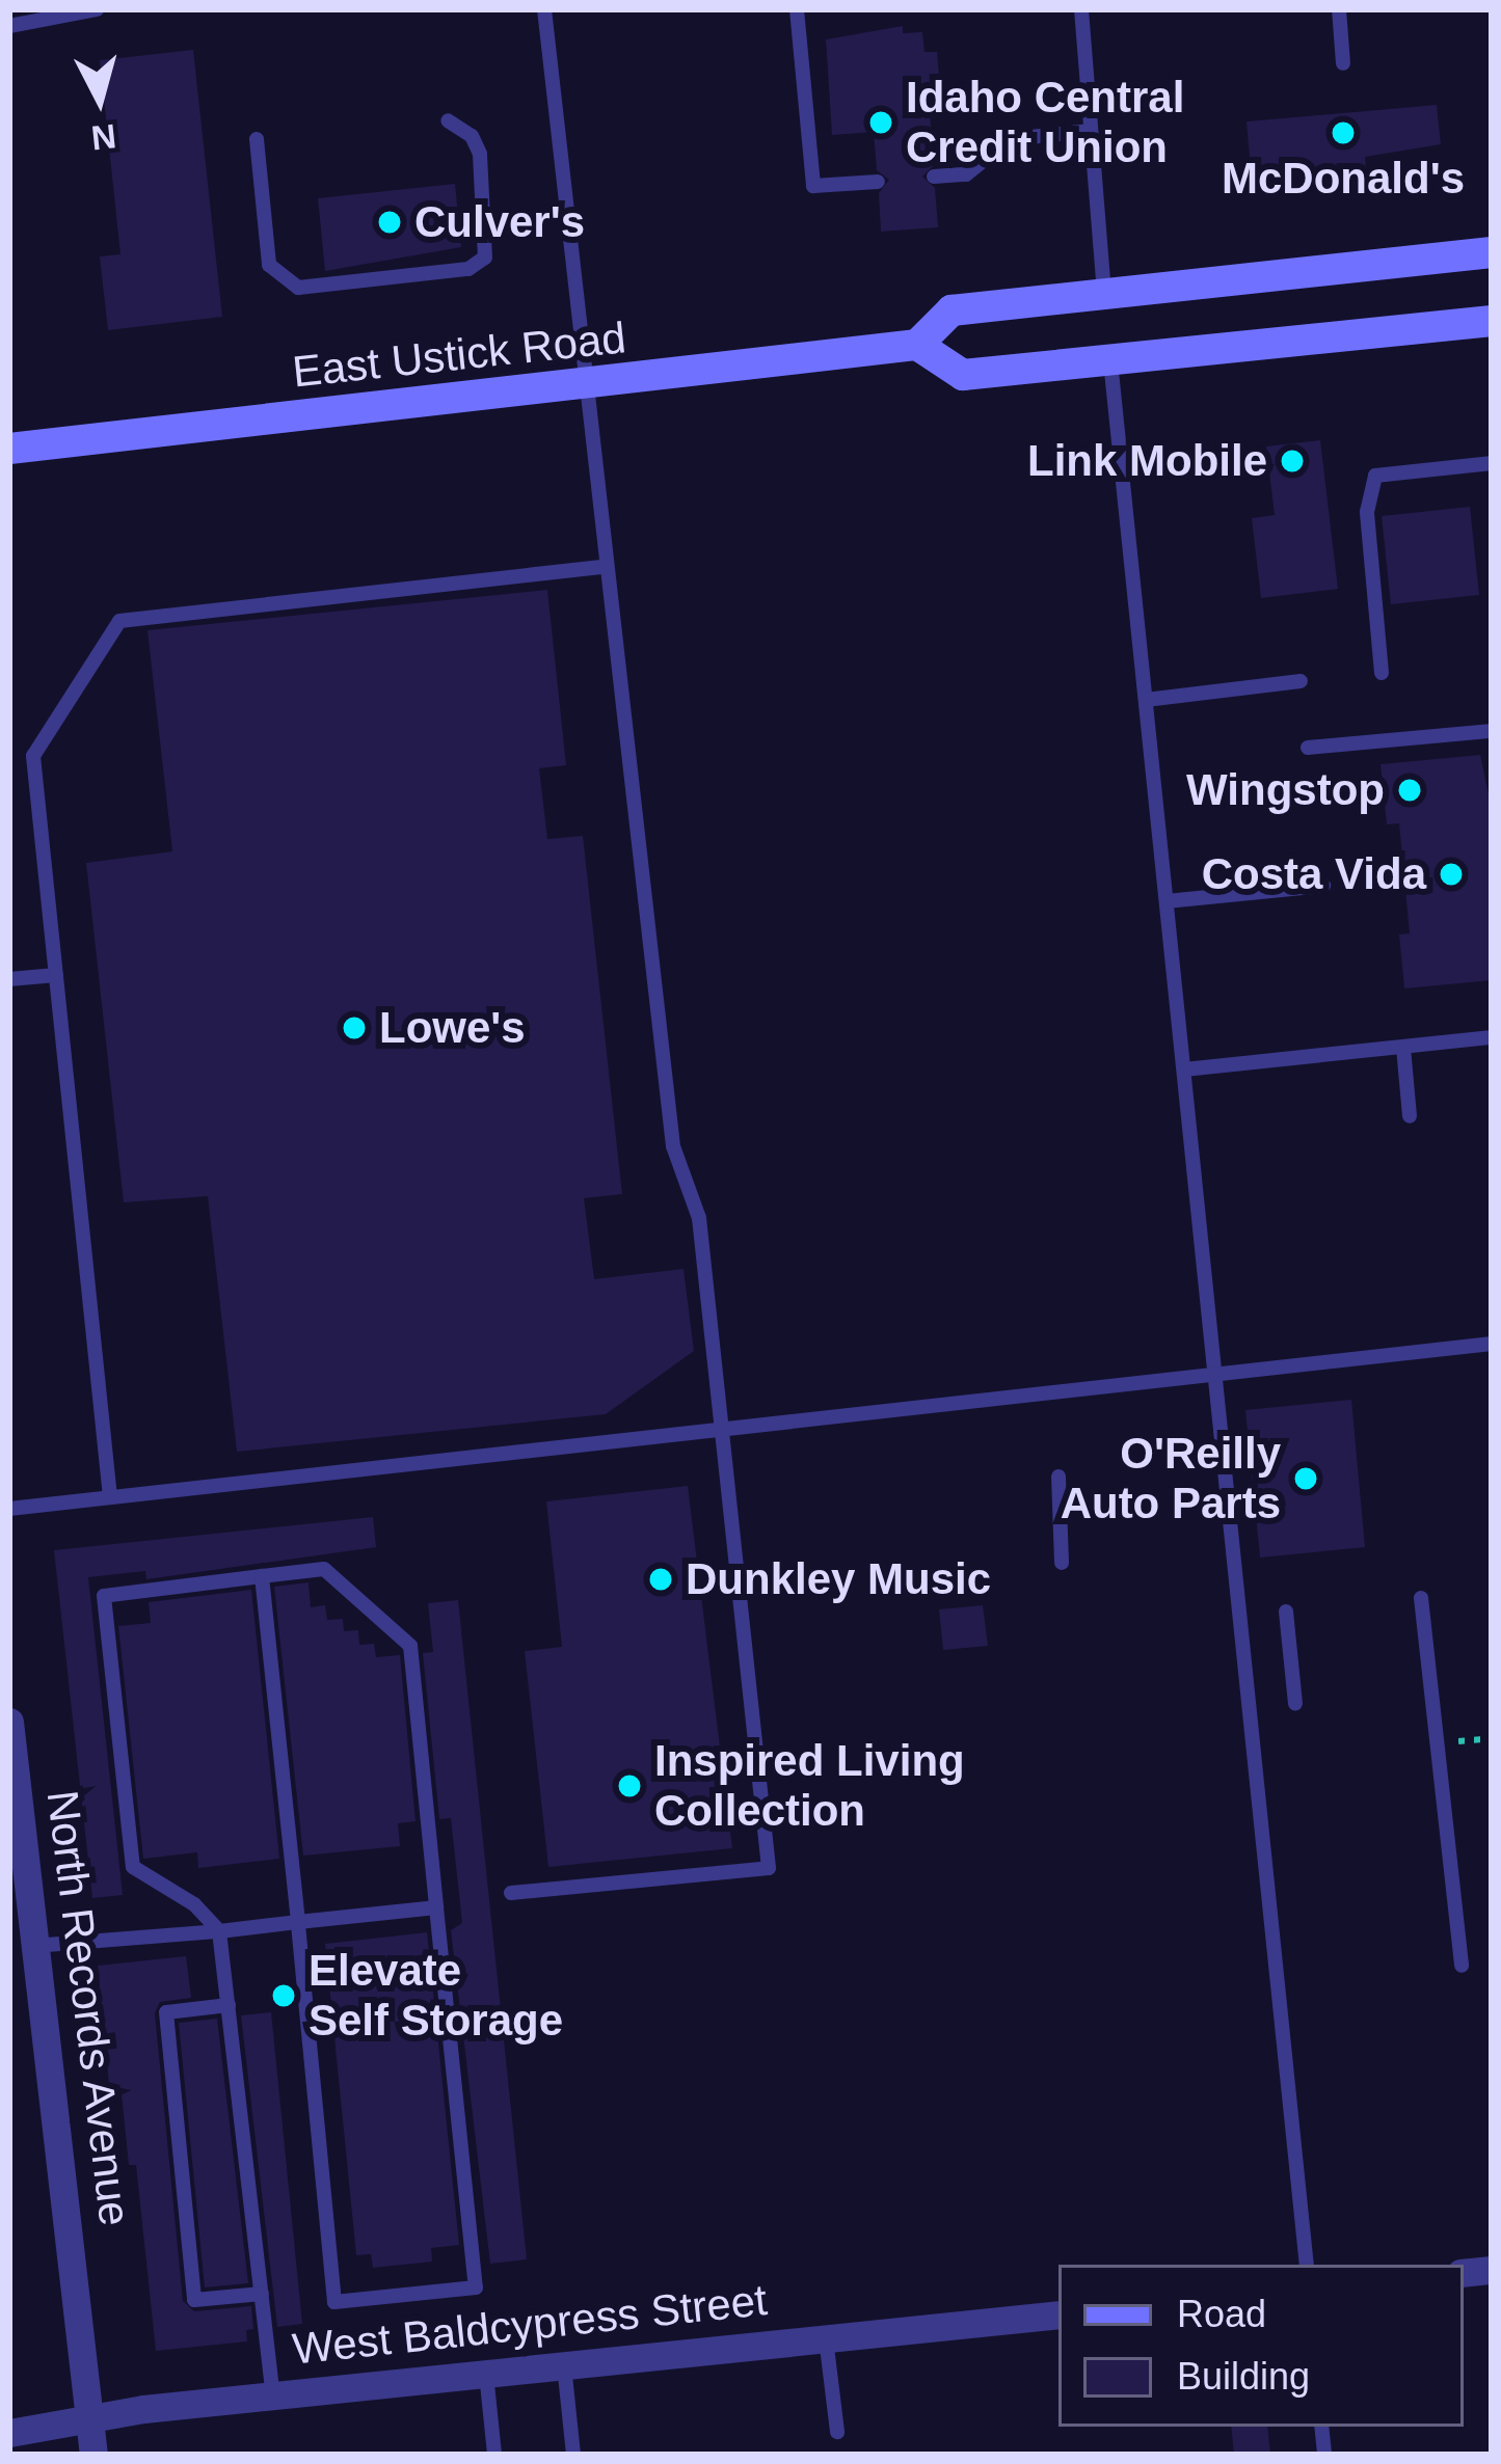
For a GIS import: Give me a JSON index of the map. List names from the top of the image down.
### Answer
{
  "streets": {
    "main road": ["East Ustick Road"],
    "street": ["North Records Avenue", "West Baldcypress Street"]
  },
  "crossings": [
    ["North Records Avenue", "West Baldcypress Street"]
  ],
  "places": [
    "Idaho Central Credit Union",
    "McDonald's",
    "Culver's",
    "Link Mobile",
    "Wingstop",
    "Costa Vida",
    "Lowe's",
    "O'Reilly Auto Parts",
    "Dunkley Music",
    "Inspired Living Collection",
    "Elevate Self Storage"
  ],
  "legend": ["Road", "Building"],
  "north": "bottom"
}
